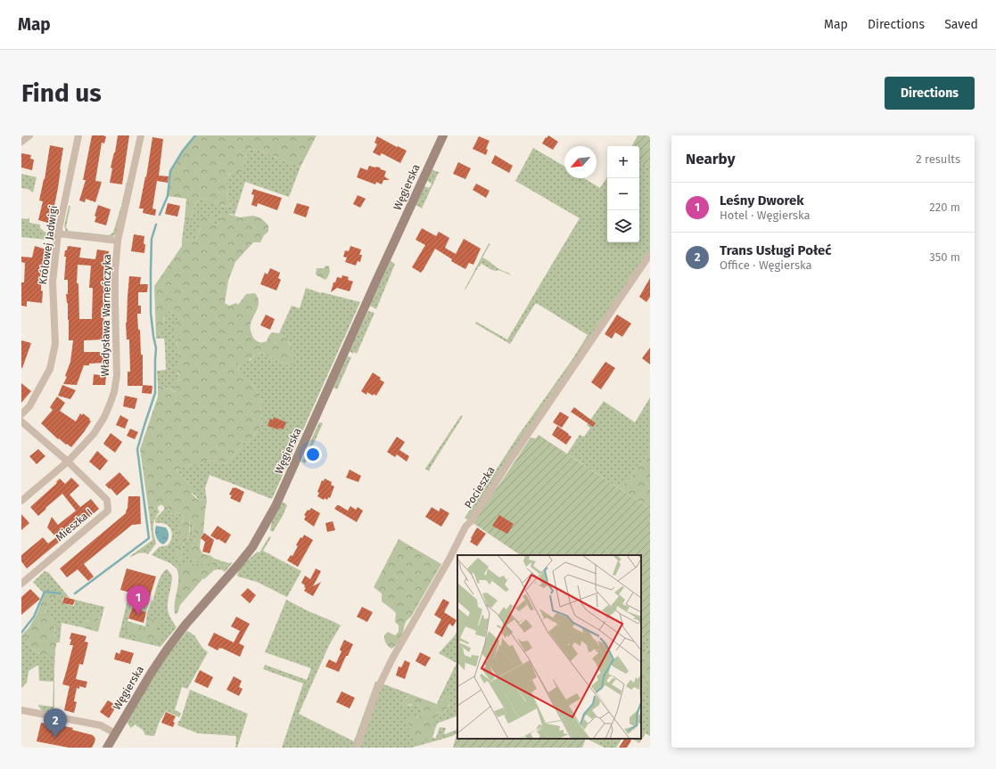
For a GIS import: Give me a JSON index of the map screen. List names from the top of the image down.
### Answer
{
  "streets": {
    "main road": ["Węgierska"],
    "street": [
      "Królowej Jadwigi",
      "Władysława Warneńczyka",
      "Pocieszka",
      "Mieszka I"
    ]
  },
  "crossings": [
    ["Władysława Warneńczyka", "Mieszka I"]
  ],
  "north": "bottom left",
  "page": {
    "header": "Map",
    "nav": ["Map", "Directions", "Saved"],
    "buttons": "Directions",
    "title": "Find us",
    "heading": ["Nearby", "2 results"],
    "map_buttons": ["+", "−"],
    "list": [
      {
        "mark": "1",
        "name": "Leśny Dworek",
        "note": "Hotel · Węgierska",
        "value": "220 m"
      },
      {
        "mark": "2",
        "name": "Trans Usługi Połeć",
        "note": "Office · Węgierska",
        "value": "350 m"
      }
    ],
    "pins": ["1", "2"]
  }
}
